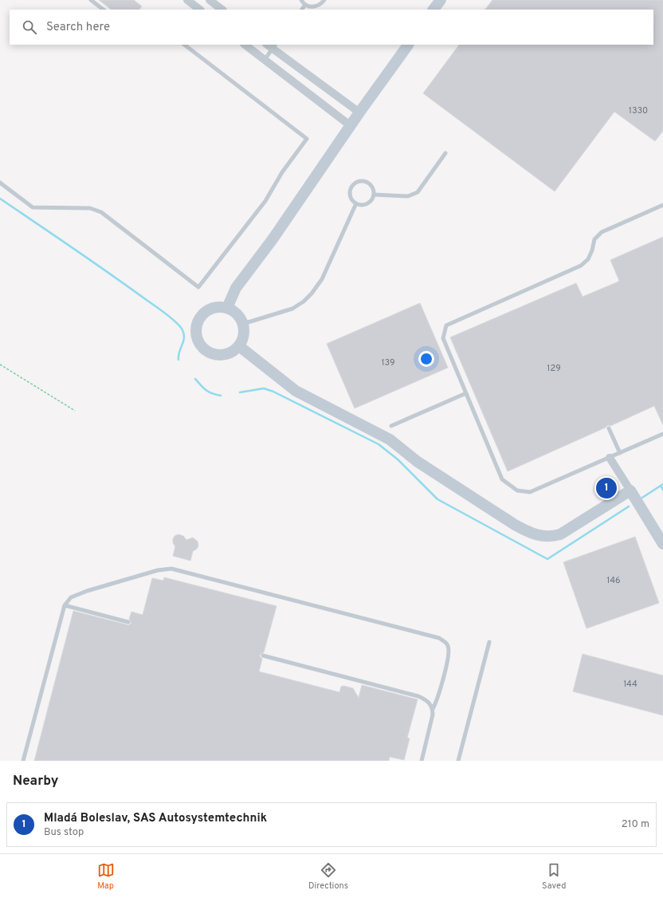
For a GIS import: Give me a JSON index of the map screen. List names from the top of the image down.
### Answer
{
  "house_numbers": [
    "1330",
    "139",
    "129",
    "146",
    "144"
  ],
  "page": {
    "search": "Search here",
    "pins": "1",
    "heading": "Nearby",
    "list": [
      {
        "mark": "1",
        "name": "Mladá Boleslav, SAS Autosystemtechnik",
        "note": "Bus stop",
        "value": "210 m"
      }
    ],
    "nav": ["Map", "Directions", "Saved"]
  }
}
